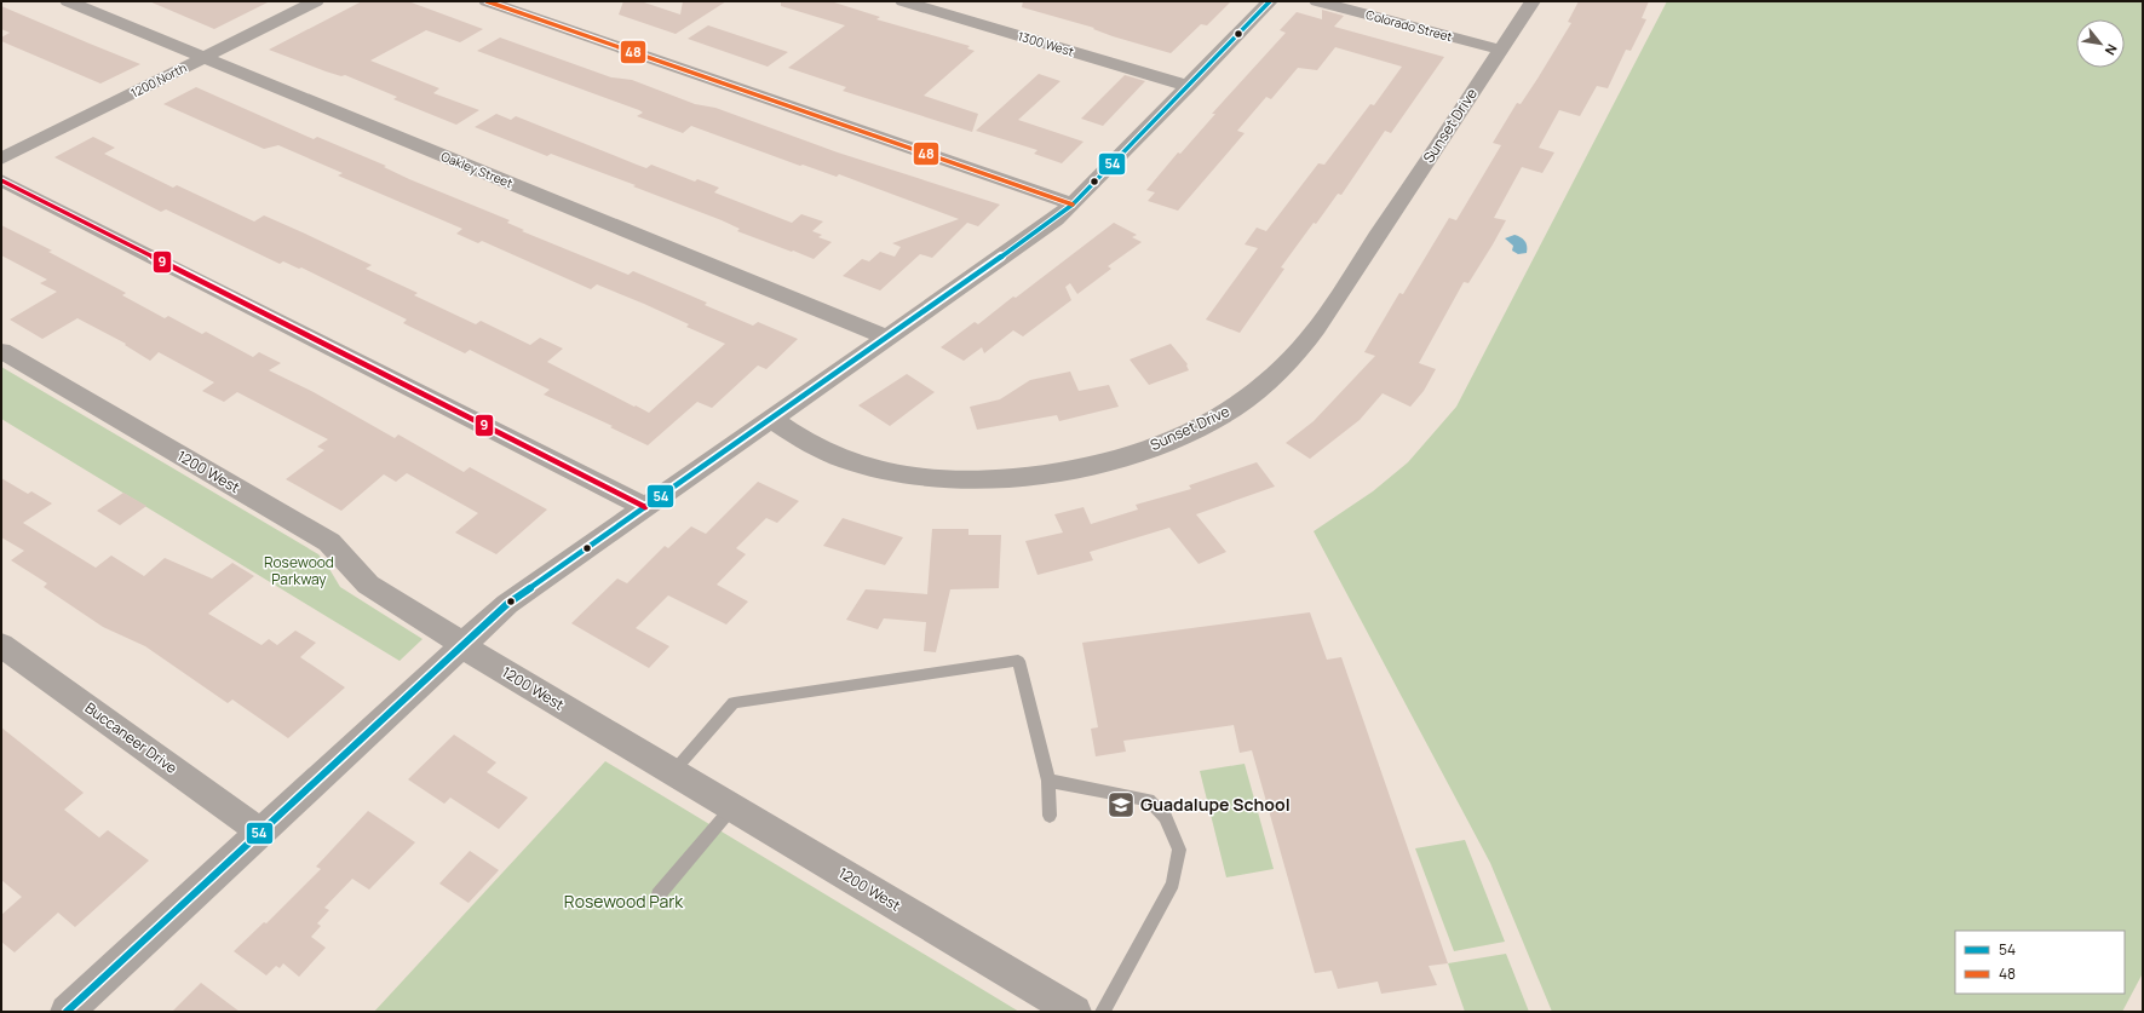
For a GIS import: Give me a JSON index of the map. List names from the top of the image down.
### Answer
{
  "streets": {
    "street": [
      "Colorado Street",
      "1300 West",
      "1200 North",
      "Sunset Drive",
      "Oakley Street",
      "1200 West",
      "Buccaneer Drive"
    ]
  },
  "crossings": [
    ["Colorado Street", "Sunset Drive"],
    ["1200 North", "Oakley Street"]
  ],
  "parks": ["Rosewood Parkway", "Rosewood Park"],
  "places": {
    "school or university": ["Guadalupe School"]
  },
  "lines": ["transit line 54", "transit line 48", "transit line 9"],
  "legend": ["54", "48"],
  "north": "bottom right"
}
